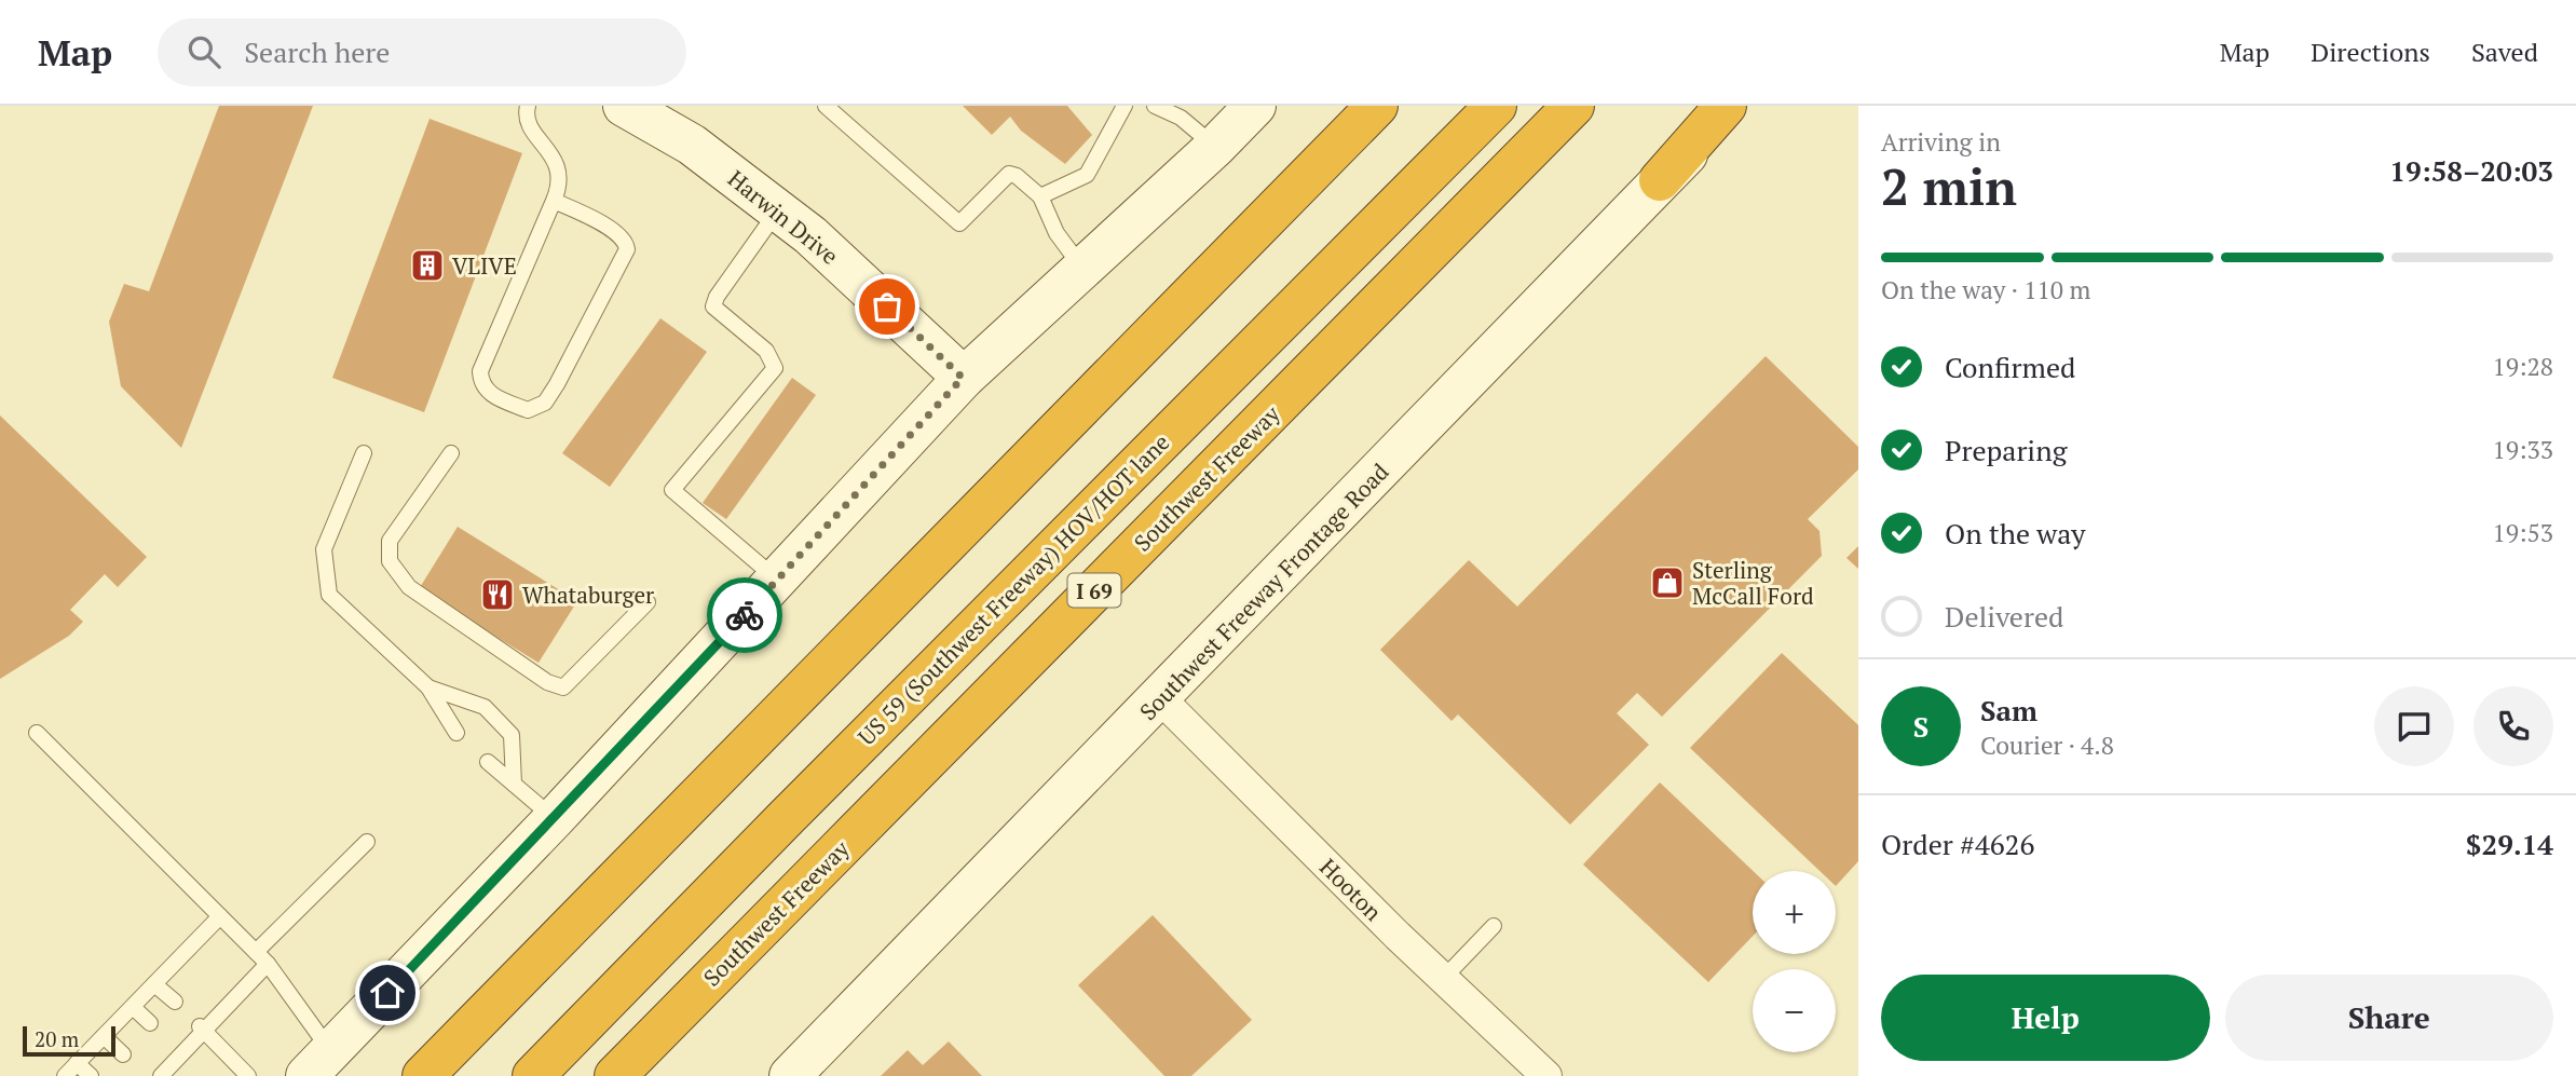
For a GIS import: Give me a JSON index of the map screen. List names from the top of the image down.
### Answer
{
  "streets": {
    "highway": ["Southwest Freeway", "US 59 (Southwest Freeway) HOV/HOT lane", "I 69"],
    "main road": ["Harwin Drive", "Southwest Freeway Frontage Road"],
    "street": ["Hooton"]
  },
  "crossings": [
    ["Southwest Freeway Frontage Road", "Hooton"]
  ],
  "places": {
    "building": ["VLIVE"],
    "shop": ["Sterling McCall Ford"],
    "restaurant": ["Whataburger"]
  },
  "scale_bar": "20 m",
  "page": {
    "header": "Map",
    "search": "Search here",
    "nav": ["Map", "Directions", "Saved"],
    "heading": ["2 min", "Arriving in", "19:58–20:03"],
    "panel": [
      "Sam",
      "Courier · 4.8",
      "Order #4626",
      "$29.14"
    ],
    "bar": "On the way · 110 m",
    "list": [
      ["Confirmed", "19:28"],
      ["Preparing", "19:33"],
      ["On the way", "19:53"],
      "Delivered"
    ],
    "round": "S",
    "map_buttons": ["+", "−"],
    "buttons": ["Help", "Share"],
    "scale": "20 m"
  }
}
